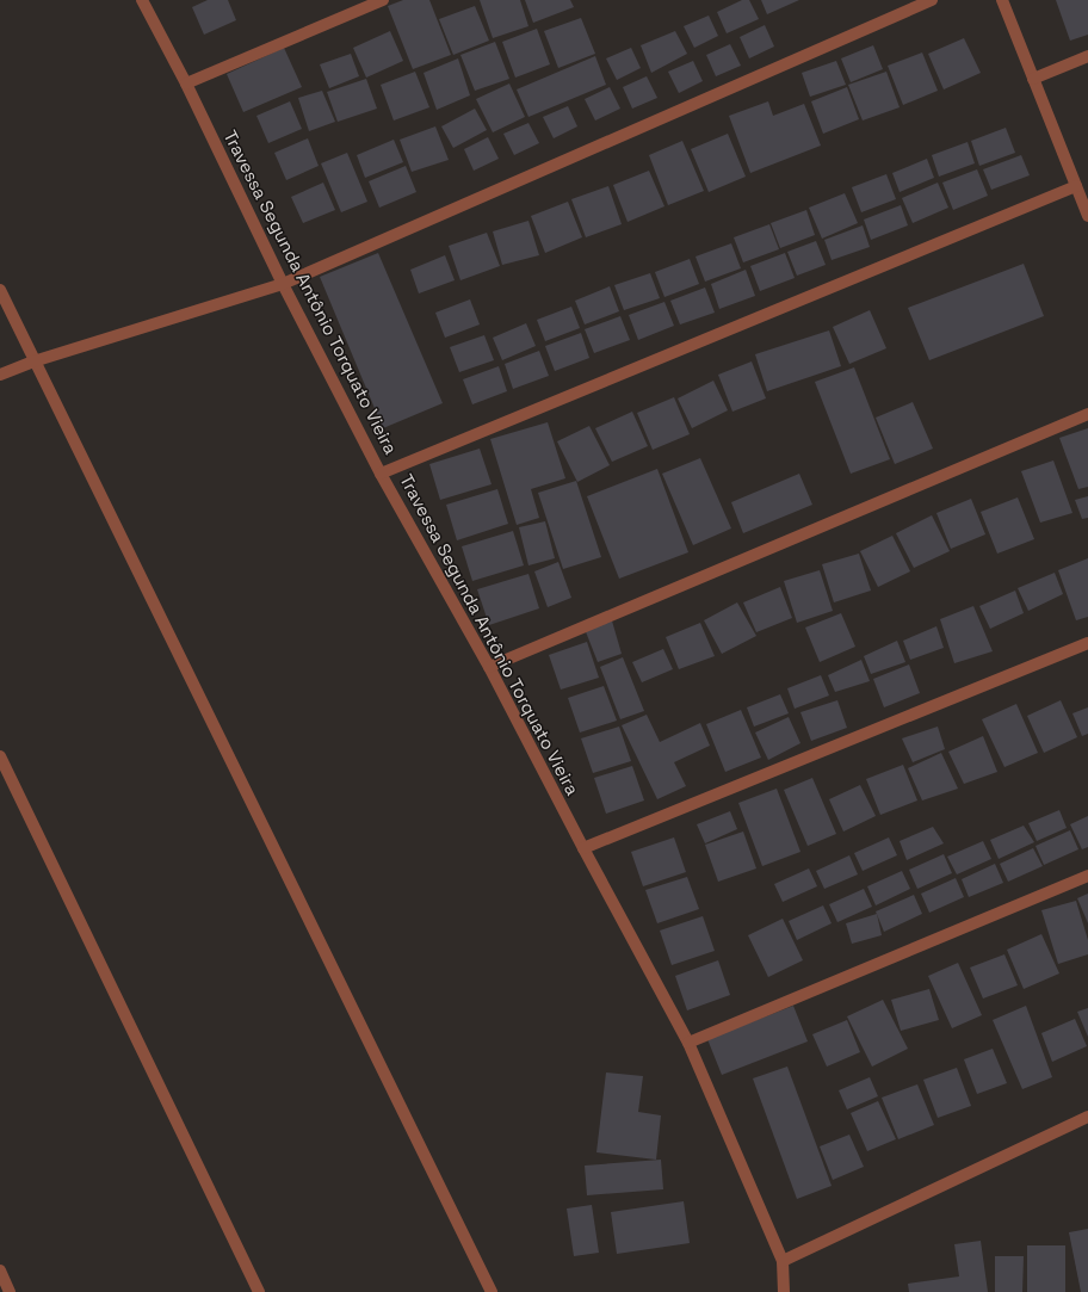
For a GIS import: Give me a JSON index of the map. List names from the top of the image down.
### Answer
{
  "streets": {
    "street": ["Travessa Segunda Antônio Torquato Vieira"]
  }
}
